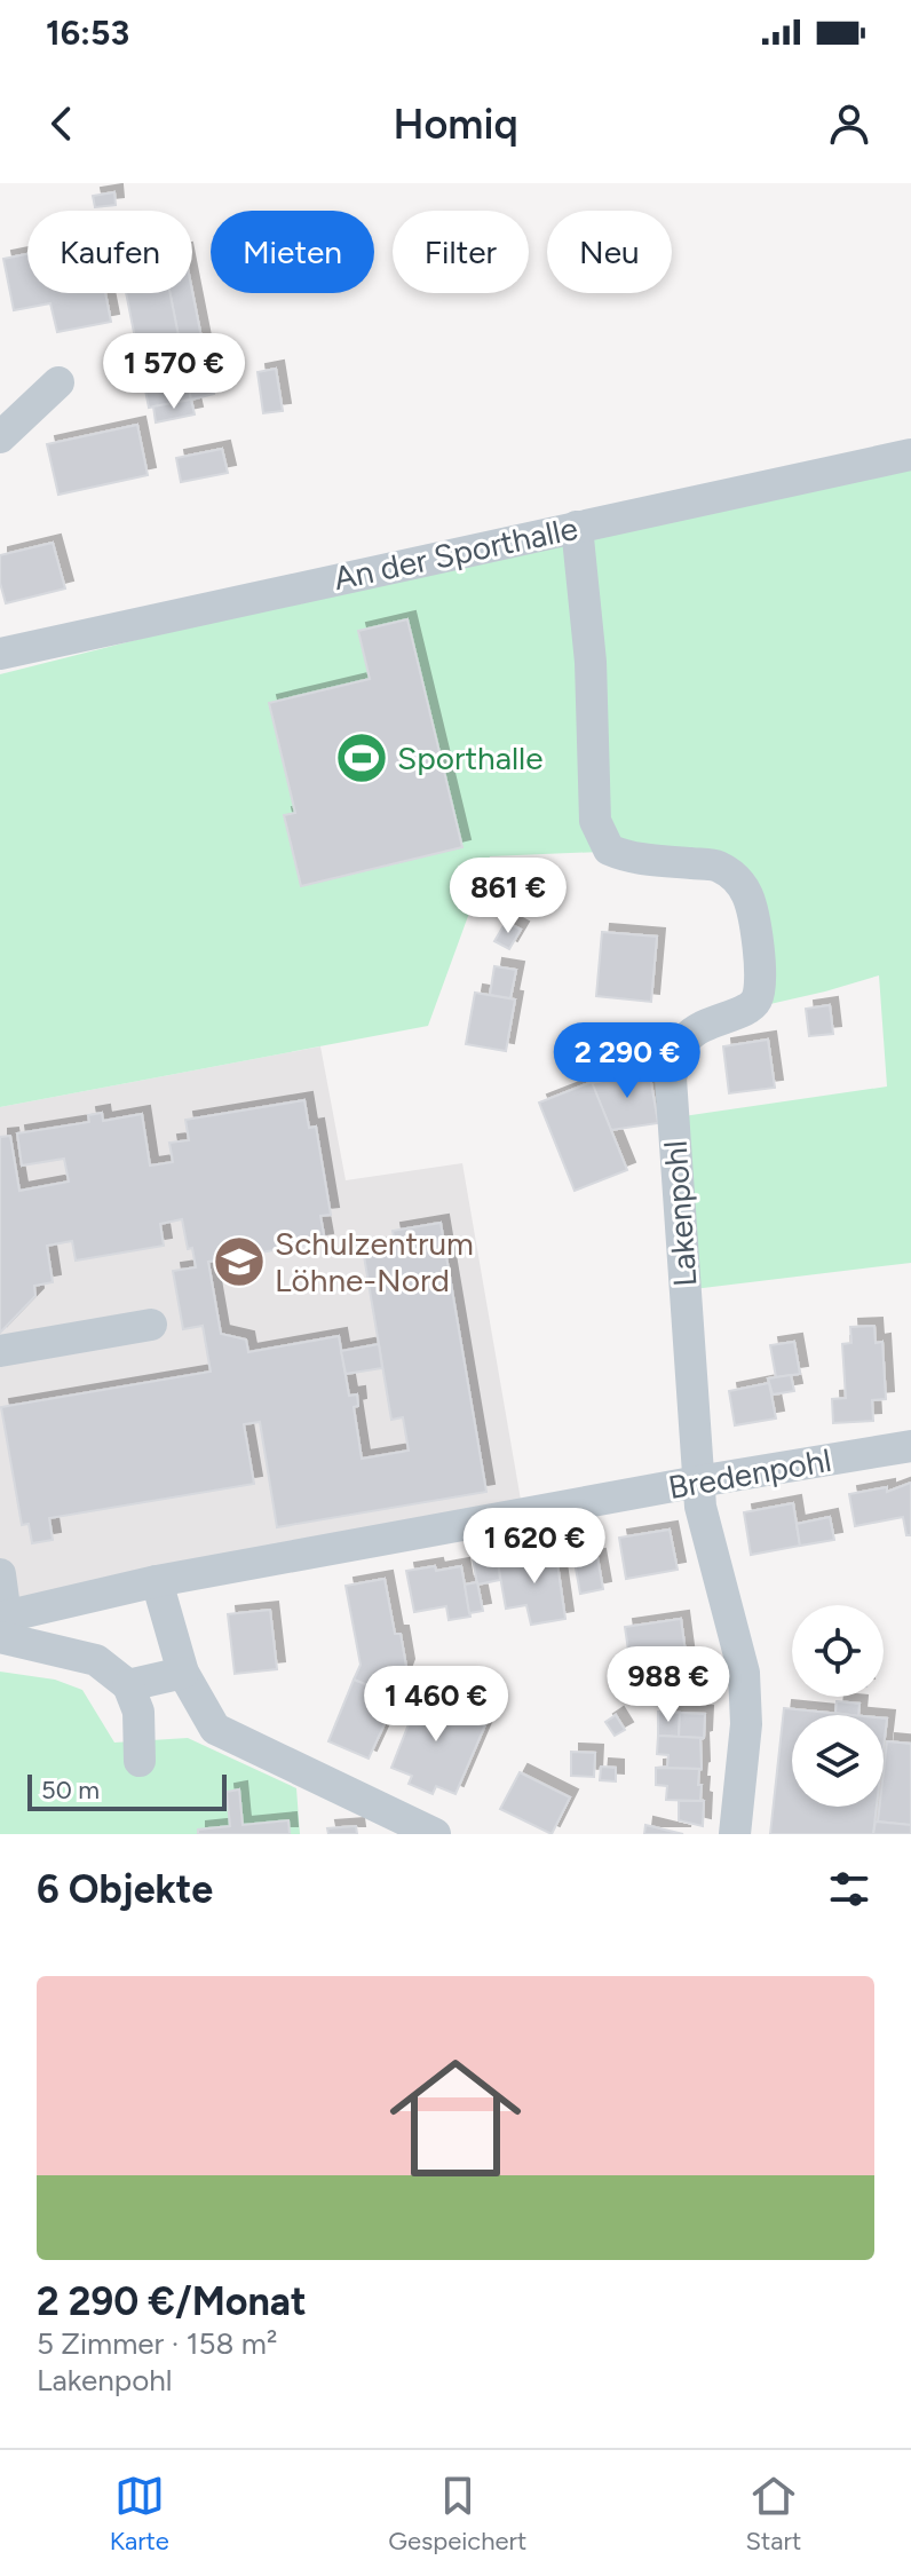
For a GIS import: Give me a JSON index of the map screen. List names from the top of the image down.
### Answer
{
  "streets": {
    "street": ["An der Sporthalle", "Lakenpohl", "Bredenpohl"]
  },
  "crossings": [
    ["An der Sporthalle", "Lakenpohl"],
    ["Lakenpohl", "Bredenpohl"]
  ],
  "places": {
    "sports": ["Sporthalle"],
    "school or university": ["Schulzentrum Löhne-Nord"]
  },
  "scale_bar": "50 m",
  "page": {
    "status": "16:53",
    "header": "Homiq",
    "chip": [
      "Kaufen",
      "Mieten",
      "Filter",
      "Neu"
    ],
    "price": [
      "1 570 €",
      "861 €",
      "2 290 €",
      "1 620 €",
      "988 €",
      "1 460 €"
    ],
    "scale": "50 m",
    "heading": "6 Objekte",
    "list": [
      {
        "name": "2 290 €/Monat",
        "note": "5 Zimmer · 158 m² · Lakenpohl"
      }
    ],
    "tabs": ["Karte", "Gespeichert", "Start"]
  }
}
